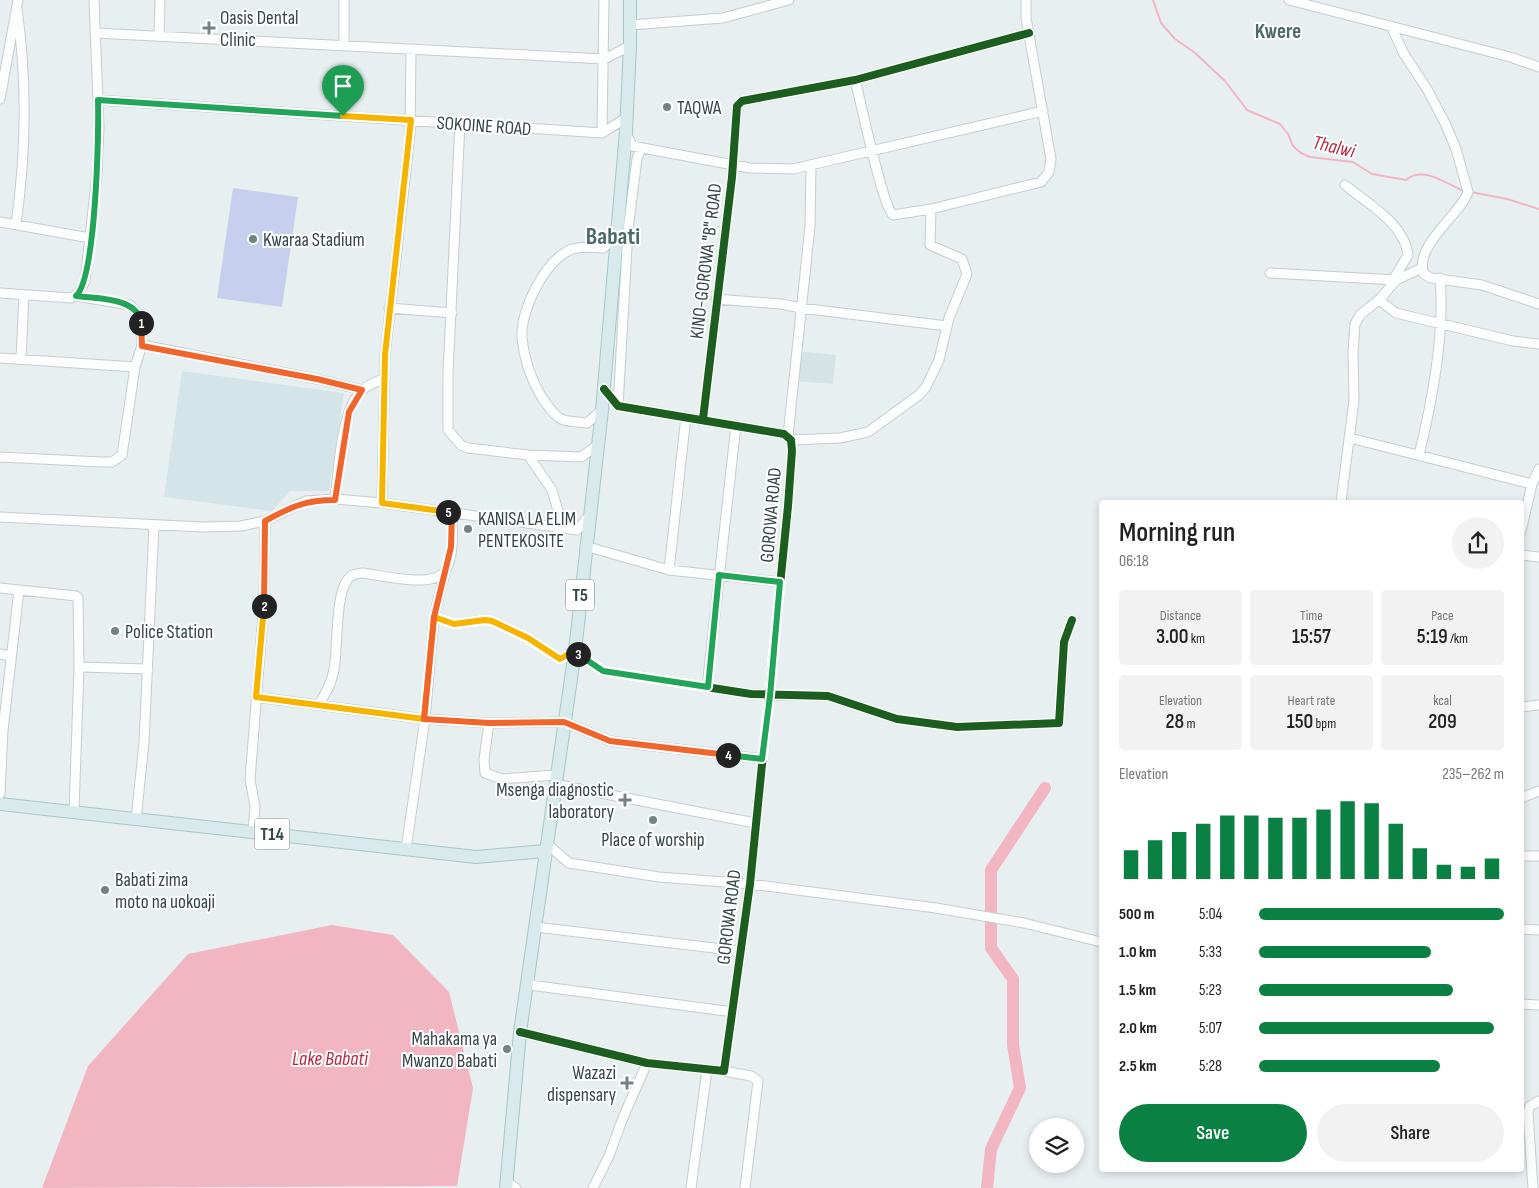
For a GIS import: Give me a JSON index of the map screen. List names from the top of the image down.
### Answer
{
  "streets": {
    "highway": ["T5", "T14"],
    "street": ["SOKOINE ROAD", "KINO-GOROWA \"B\" ROAD", "GOROWA ROAD"]
  },
  "crossings": [
    ["T5", "T14"]
  ],
  "districts": ["Kwere", "Babati"],
  "water": ["Thalwi", "Lake Babati"],
  "places": {
    "health": ["Oasis Dental Clinic", "Msenga diagnostic laboratory", "Wazazi dispensary"],
    "other": [
      "TAQWA",
      "Kwaraa Stadium",
      "KANISA LA ELIM PENTEKOSITE",
      "Police Station",
      "Place of worship",
      "Babati zima moto na uokoaji",
      "Mahakama ya Mwanzo Babati"
    ]
  },
  "page": {
    "pins": [
      "1",
      "5",
      "2",
      "3",
      "4"
    ],
    "heading": ["Morning run", "06:18"],
    "stats": [
      ["Distance", "3.00 km"],
      ["Time", "15:57"],
      ["Pace", "5:19 /km"],
      ["Elevation", "28 m"],
      ["Heart rate", "150 bpm"],
      ["kcal", "209"]
    ],
    "chart": ["Elevation", "235–262 m"],
    "list": [
      {
        "name": "500 m",
        "note": "5:04"
      },
      {
        "name": "1.0 km",
        "note": "5:33"
      },
      {
        "name": "1.5 km",
        "note": "5:23"
      },
      {
        "name": "2.0 km",
        "note": "5:07"
      },
      {
        "name": "2.5 km",
        "note": "5:28"
      }
    ],
    "buttons": ["Save", "Share"]
  }
}
